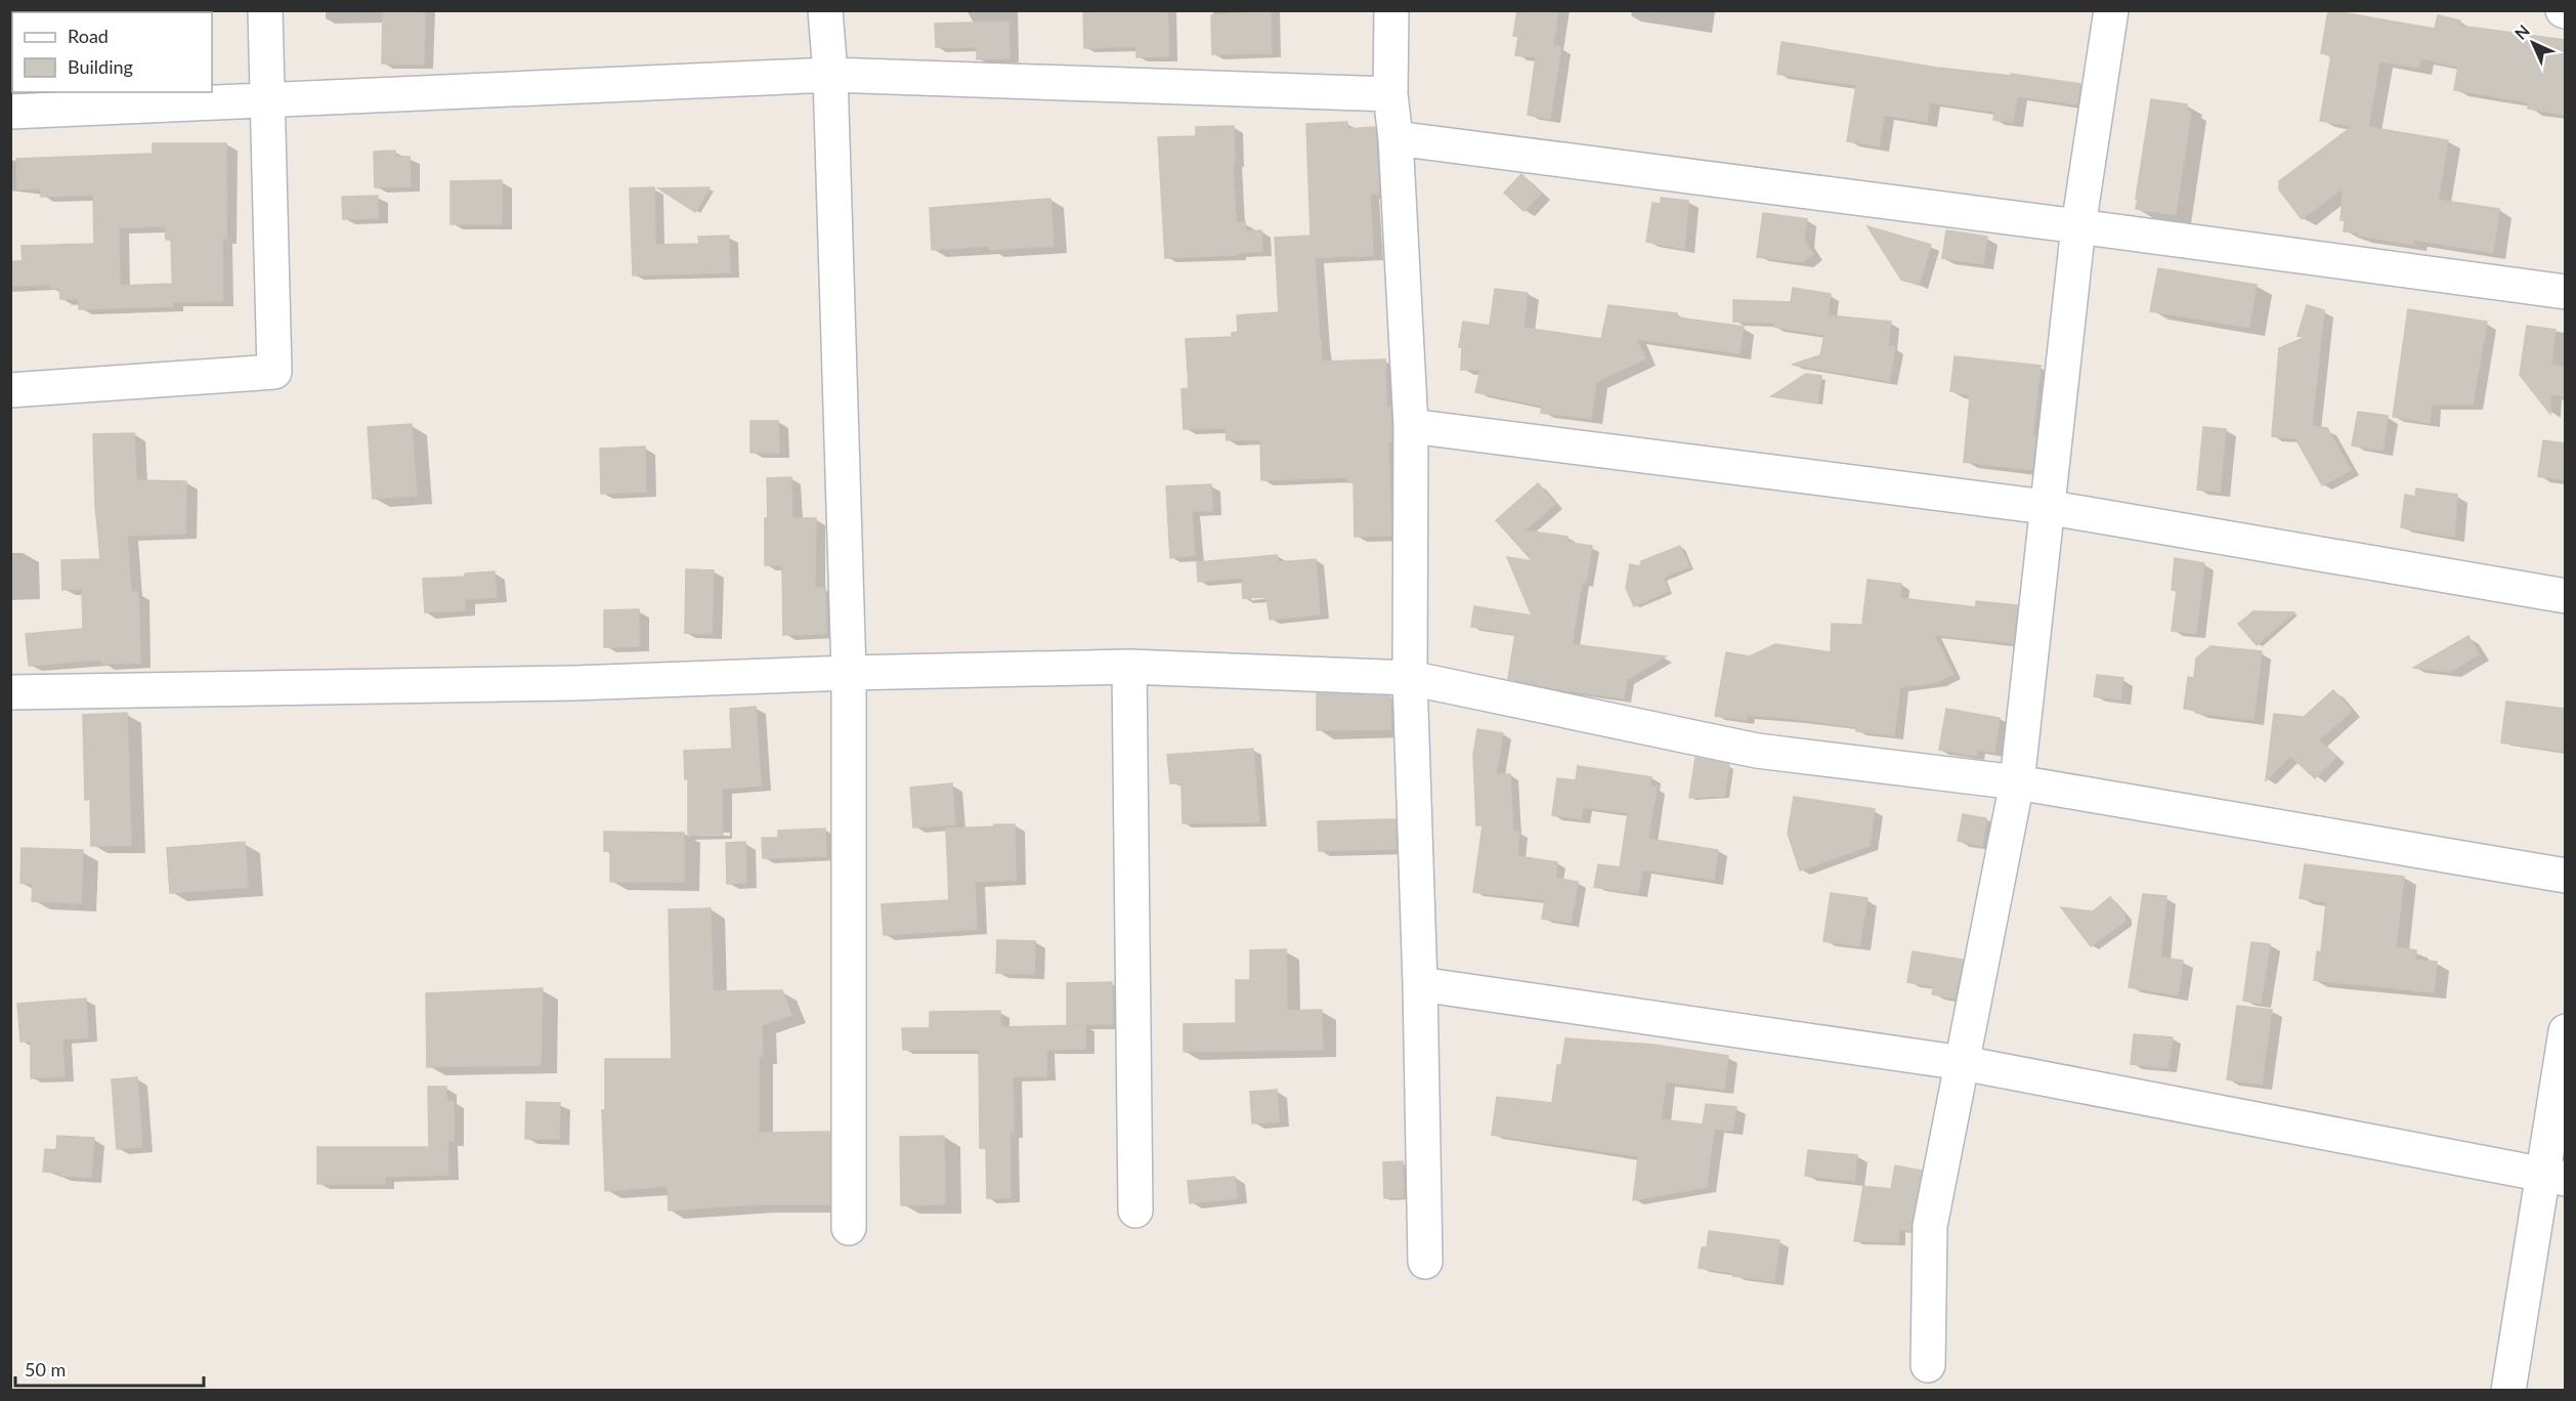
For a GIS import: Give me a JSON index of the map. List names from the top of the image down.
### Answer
{
  "legend": ["Road", "Building"],
  "scale_bar": "50 m",
  "north": "top left"
}
